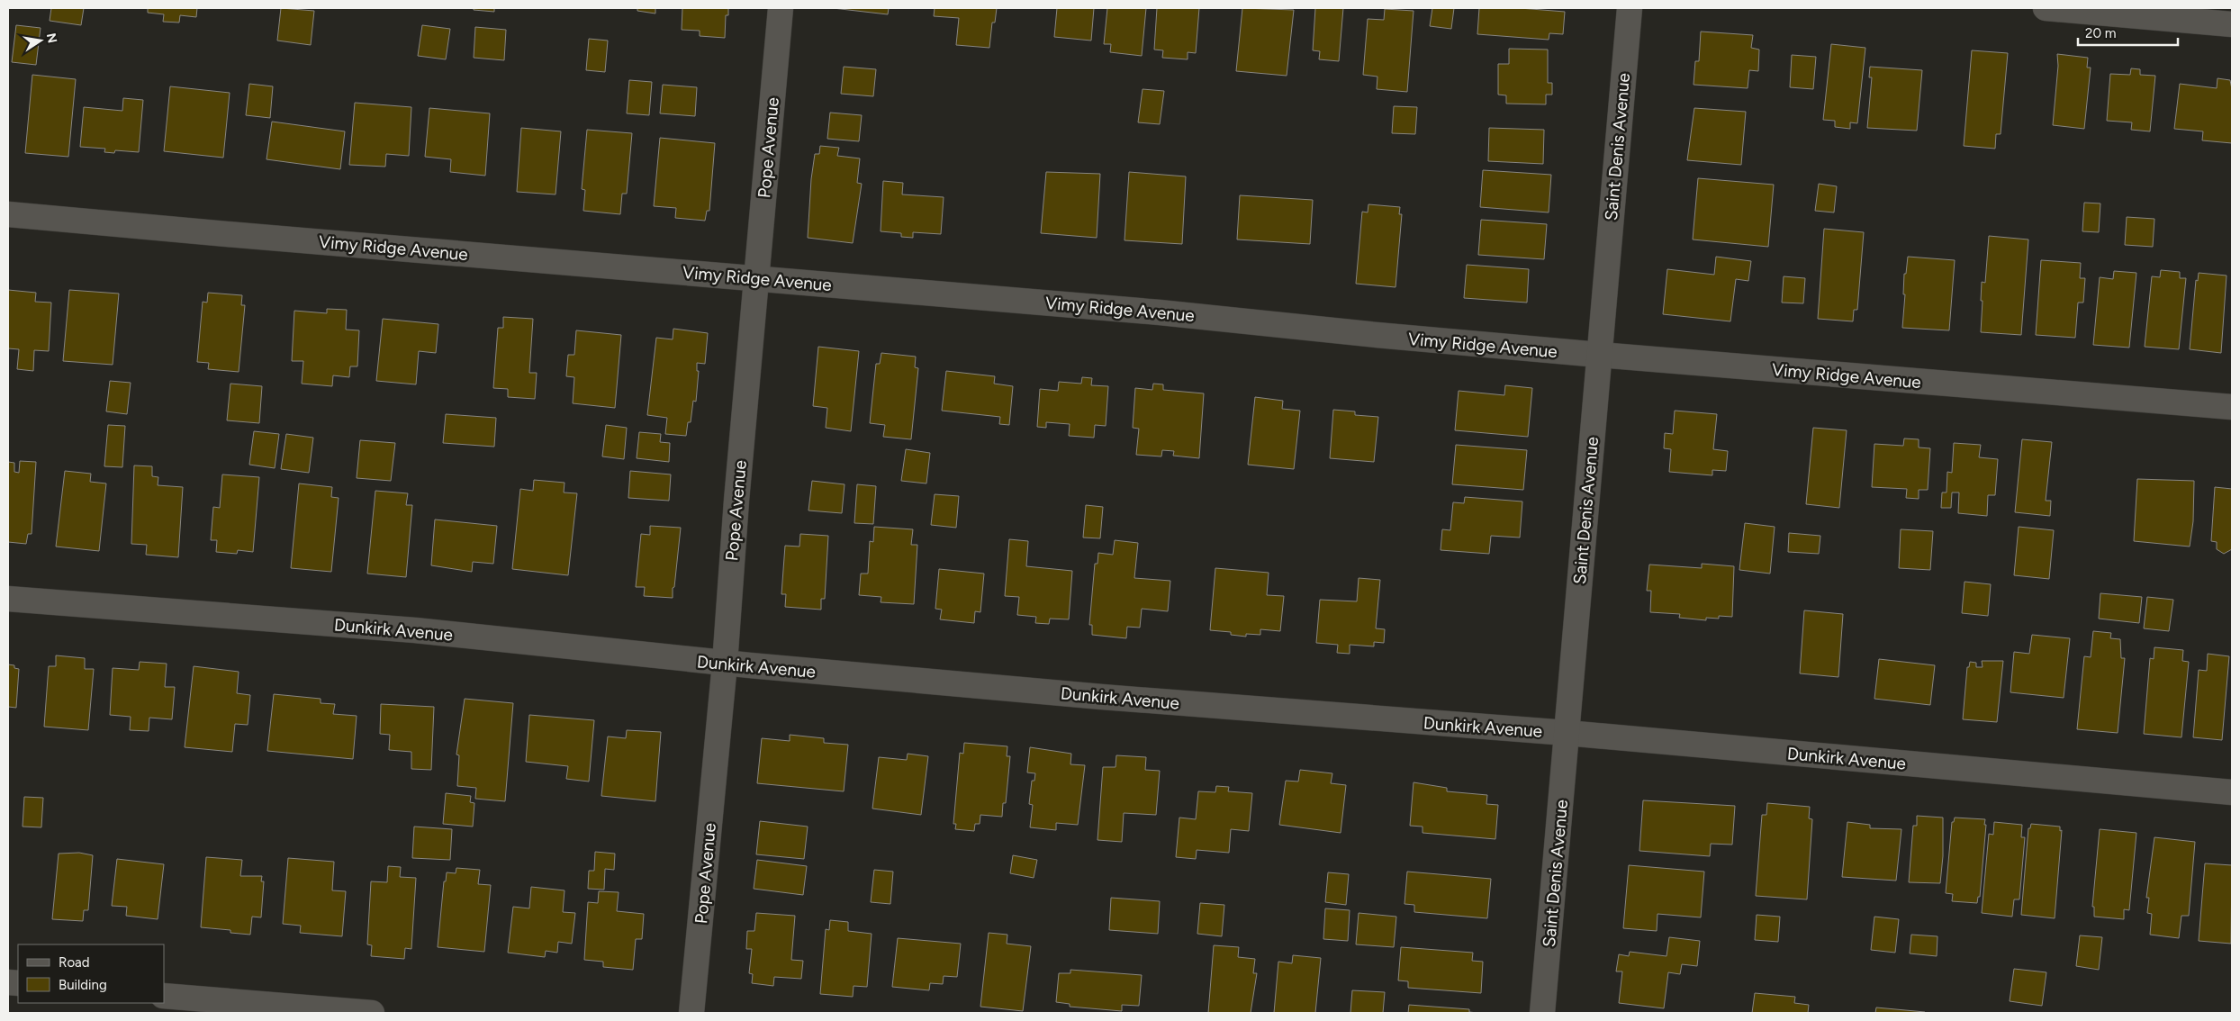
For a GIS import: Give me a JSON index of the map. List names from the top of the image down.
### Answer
{
  "streets": {
    "street": [
      "Saint Denis Avenue",
      "Pope Avenue",
      "Vimy Ridge Avenue",
      "Dunkirk Avenue"
    ]
  },
  "crossings": [
    ["Saint Denis Avenue", "Vimy Ridge Avenue"],
    ["Saint Denis Avenue", "Dunkirk Avenue"],
    ["Pope Avenue", "Vimy Ridge Avenue"],
    ["Pope Avenue", "Dunkirk Avenue"]
  ],
  "legend": ["Road", "Building"],
  "scale_bar": "20 m",
  "north": "right"
}
